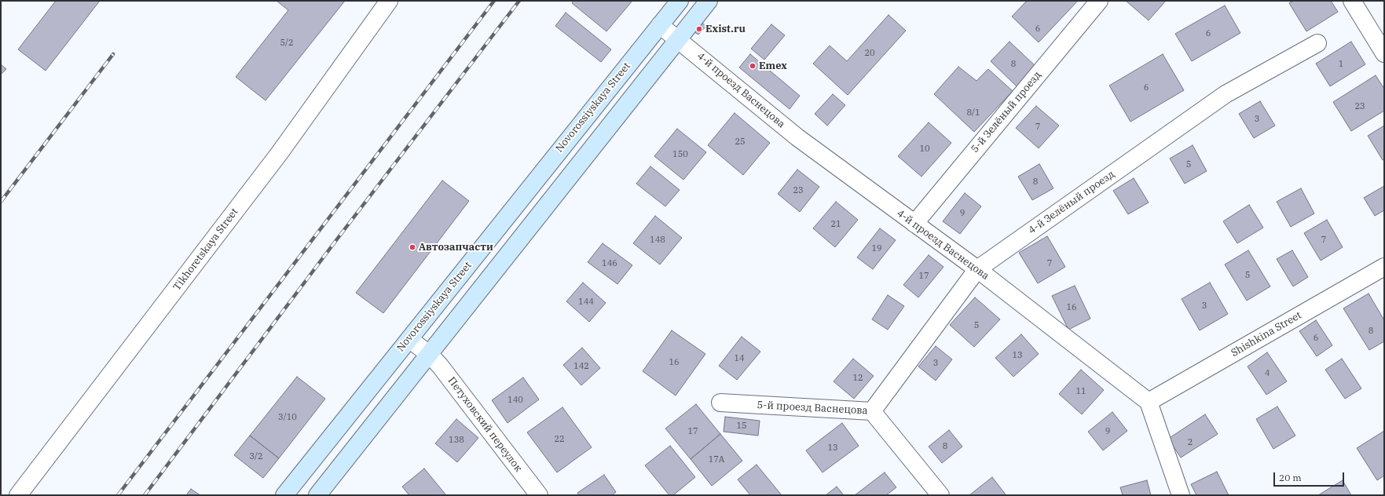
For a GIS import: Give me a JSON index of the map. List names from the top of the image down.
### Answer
{
  "streets": {
    "main road": ["Novorossiyskaya Street"],
    "street": [
      "4-й проезд Васнецова",
      "5-й Зелёный проезд",
      "4-й Зелёный проезд",
      "Tikhoretskaya Street",
      "Shishkina Street",
      "5-й проезд Васнецова",
      "Петуховский переулок"
    ]
  },
  "crossings": [
    ["4-й проезд Васнецова", "Novorossiyskaya Street"],
    ["4-й проезд Васнецова", "5-й Зелёный проезд"],
    ["4-й проезд Васнецова", "4-й Зелёный проезд"],
    ["4-й проезд Васнецова", "Shishkina Street"],
    ["Novorossiyskaya Street", "Петуховский переулок"],
    ["4-й Зелёный проезд", "5-й проезд Васнецова"]
  ],
  "places": ["Exist.ru", "Emex", "Автозапчасти"],
  "house_numbers": [
    "6",
    "6",
    "5/2",
    "20",
    "8",
    "1",
    "6",
    "23",
    "8/1",
    "3",
    "7",
    "25",
    "10",
    "150",
    "5",
    "8",
    "23",
    "9",
    "21",
    "148",
    "7",
    "19",
    "146",
    "7",
    "5",
    "17",
    "144",
    "3",
    "16",
    "5",
    "8",
    "6",
    "13",
    "14",
    "16",
    "3",
    "142",
    "4",
    "12",
    "11",
    "140",
    "3/10",
    "15",
    "17",
    "9",
    "22",
    "138",
    "2",
    "8",
    "13",
    "3/2",
    "17А"
  ],
  "scale_bar": "20 m"
}
